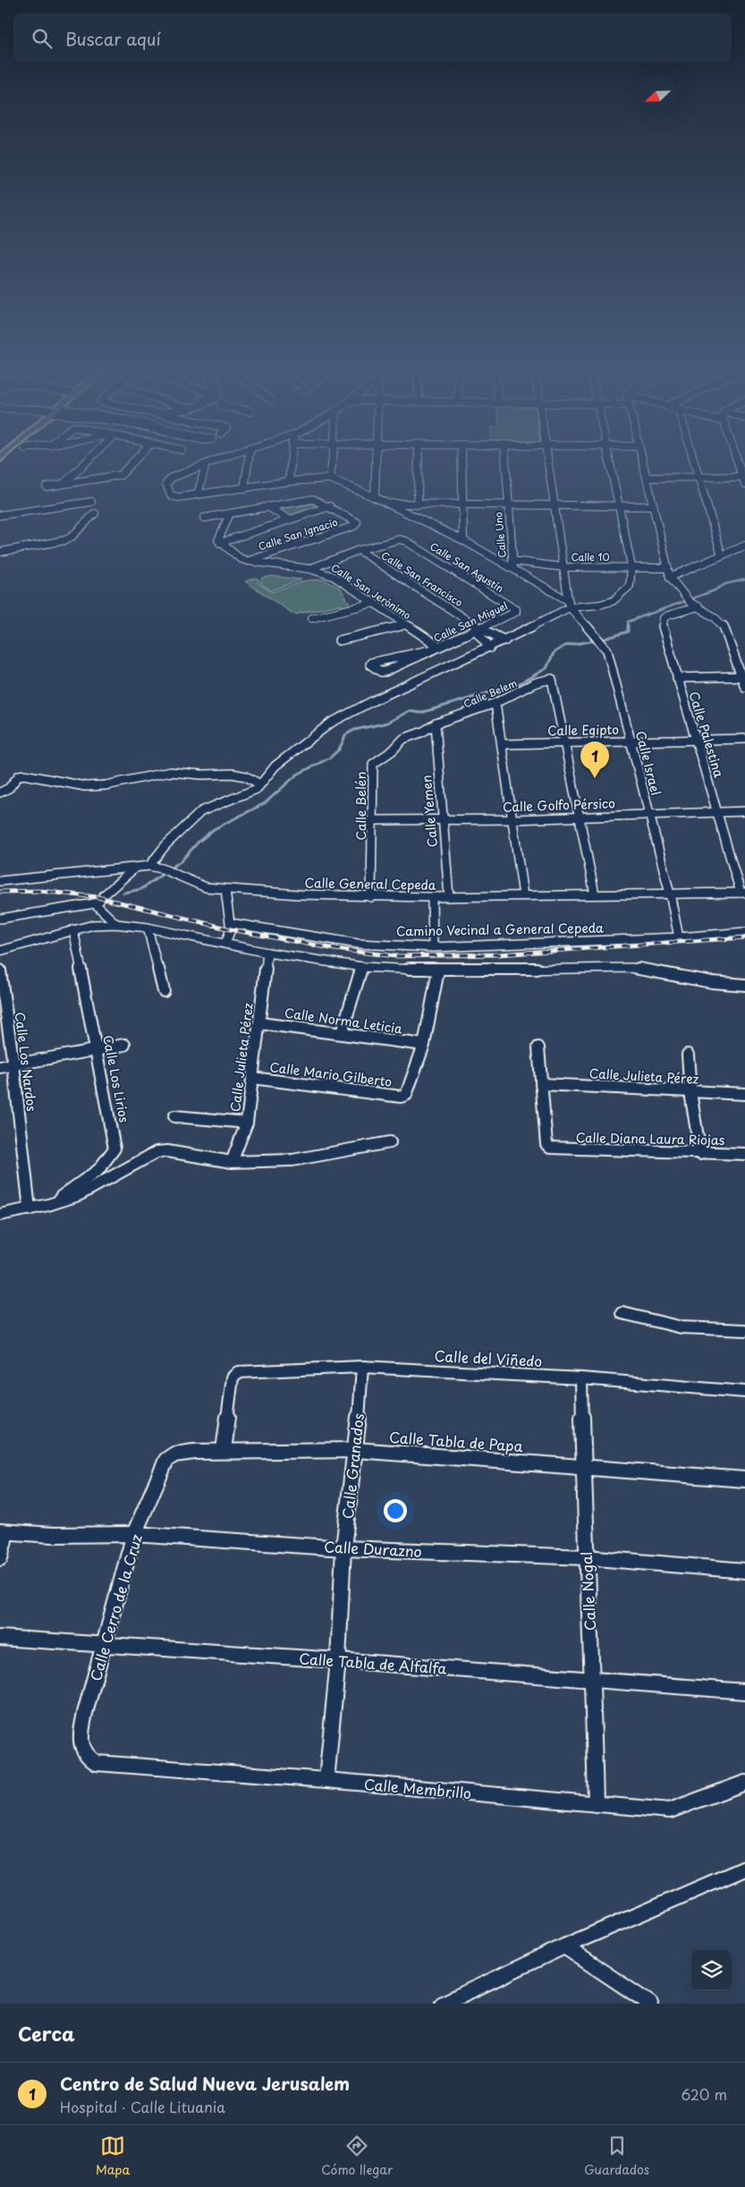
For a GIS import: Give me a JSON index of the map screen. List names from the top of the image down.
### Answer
{
  "streets": {
    "street": [
      "Calle San Ignacio",
      "Calle Uno",
      "Calle 10",
      "Calle San Agustín",
      "Calle San Francisco",
      "Calle San Jerónimo",
      "Calle San Miguel",
      "Calle Belem",
      "Calle Egipto",
      "Calle Palestina",
      "Calle Israel",
      "Calle Golfo Pérsico",
      "Calle Belén",
      "Calle Yemen",
      "Calle General Cepeda",
      "Camino Vecinal a General Cepeda",
      "Calle Norma Leticia",
      "Calle Julieta Pérez",
      "Calle Los Nardos",
      "Calle Mario Gilberto",
      "Calle Los Lirios",
      "Calle Diana Laura Riojas",
      "Calle del Viñedo",
      "Calle Tabla de Papa",
      "Calle Granados",
      "Calle Durazno",
      "Calle Nogal",
      "Calle Cerro de la Cruz",
      "Calle Tabla de Alfalfa",
      "Calle Membrillo"
    ]
  },
  "crossings": [
    ["Calle San Ignacio", "Calle San Jerónimo"],
    ["Calle Uno", "Calle 10"],
    ["Calle San Agustín", "Calle San Francisco"],
    ["Calle San Agustín", "Calle San Miguel"],
    ["Calle San Francisco", "Calle San Miguel"],
    ["Calle San Jerónimo", "Calle San Miguel"],
    ["Calle Belem", "Calle Egipto"],
    ["Calle Belem", "Calle Belén"],
    ["Calle Belem", "Calle Yemen"],
    ["Calle Egipto", "Calle Palestina"],
    ["Calle Egipto", "Calle Israel"],
    ["Calle Palestina", "Calle Golfo Pérsico"],
    ["Calle Palestina", "Calle General Cepeda"],
    ["Calle Israel", "Calle Golfo Pérsico"],
    ["Calle Israel", "Calle General Cepeda"],
    ["Calle Israel", "Camino Vecinal a General Cepeda"],
    ["Calle Golfo Pérsico", "Calle Belén"],
    ["Calle Golfo Pérsico", "Calle Yemen"],
    ["Calle Belén", "Calle Yemen"],
    ["Calle Belén", "Calle General Cepeda"],
    ["Calle Yemen", "Calle General Cepeda"],
    ["Calle Norma Leticia", "Calle Julieta Pérez"],
    ["Calle Norma Leticia", "Calle Mario Gilberto"],
    ["Calle Julieta Pérez", "Calle Mario Gilberto"],
    ["Calle Julieta Pérez", "Calle Diana Laura Riojas"],
    ["Calle del Viñedo", "Calle Tabla de Papa"],
    ["Calle del Viñedo", "Calle Granados"],
    ["Calle del Viñedo", "Calle Nogal"],
    ["Calle Tabla de Papa", "Calle Granados"],
    ["Calle Tabla de Papa", "Calle Nogal"],
    ["Calle Tabla de Papa", "Calle Cerro de la Cruz"],
    ["Calle Granados", "Calle Durazno"],
    ["Calle Granados", "Calle Tabla de Alfalfa"],
    ["Calle Granados", "Calle Membrillo"],
    ["Calle Durazno", "Calle Nogal"],
    ["Calle Durazno", "Calle Cerro de la Cruz"],
    ["Calle Nogal", "Calle Tabla de Alfalfa"],
    ["Calle Nogal", "Calle Membrillo"],
    ["Calle Cerro de la Cruz", "Calle Tabla de Alfalfa"],
    ["Calle Cerro de la Cruz", "Calle Membrillo"]
  ],
  "north": "bottom left",
  "page": {
    "search": "Buscar aquí",
    "pins": "1",
    "heading": "Cerca",
    "list": [
      {
        "mark": "1",
        "name": "Centro de Salud Nueva Jerusalem",
        "note": "Hospital · Calle Lituania",
        "value": "620 m"
      }
    ],
    "nav": ["Mapa", "Cómo llegar", "Guardados"]
  }
}
